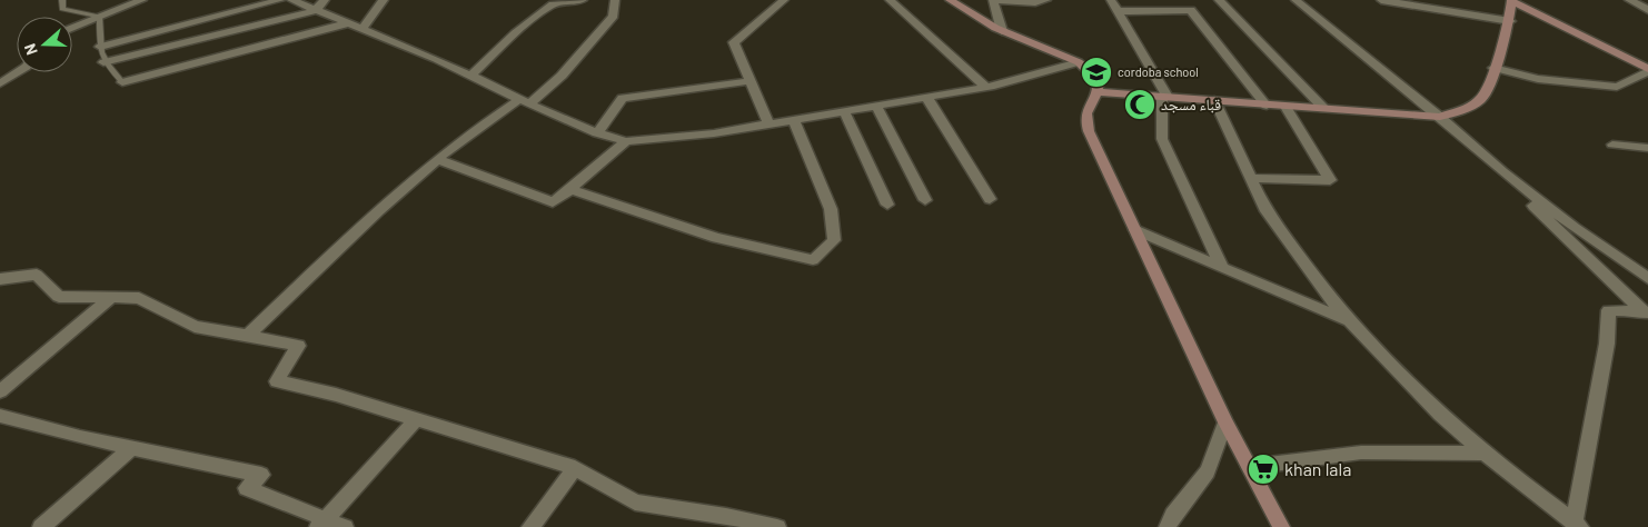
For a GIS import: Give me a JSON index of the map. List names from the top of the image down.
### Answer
{
  "places": {
    "school or university": ["cordoba school"],
    "mosque": ["قباء مسجد"],
    "supermarket": ["khan lala"]
  },
  "north": "left"
}
